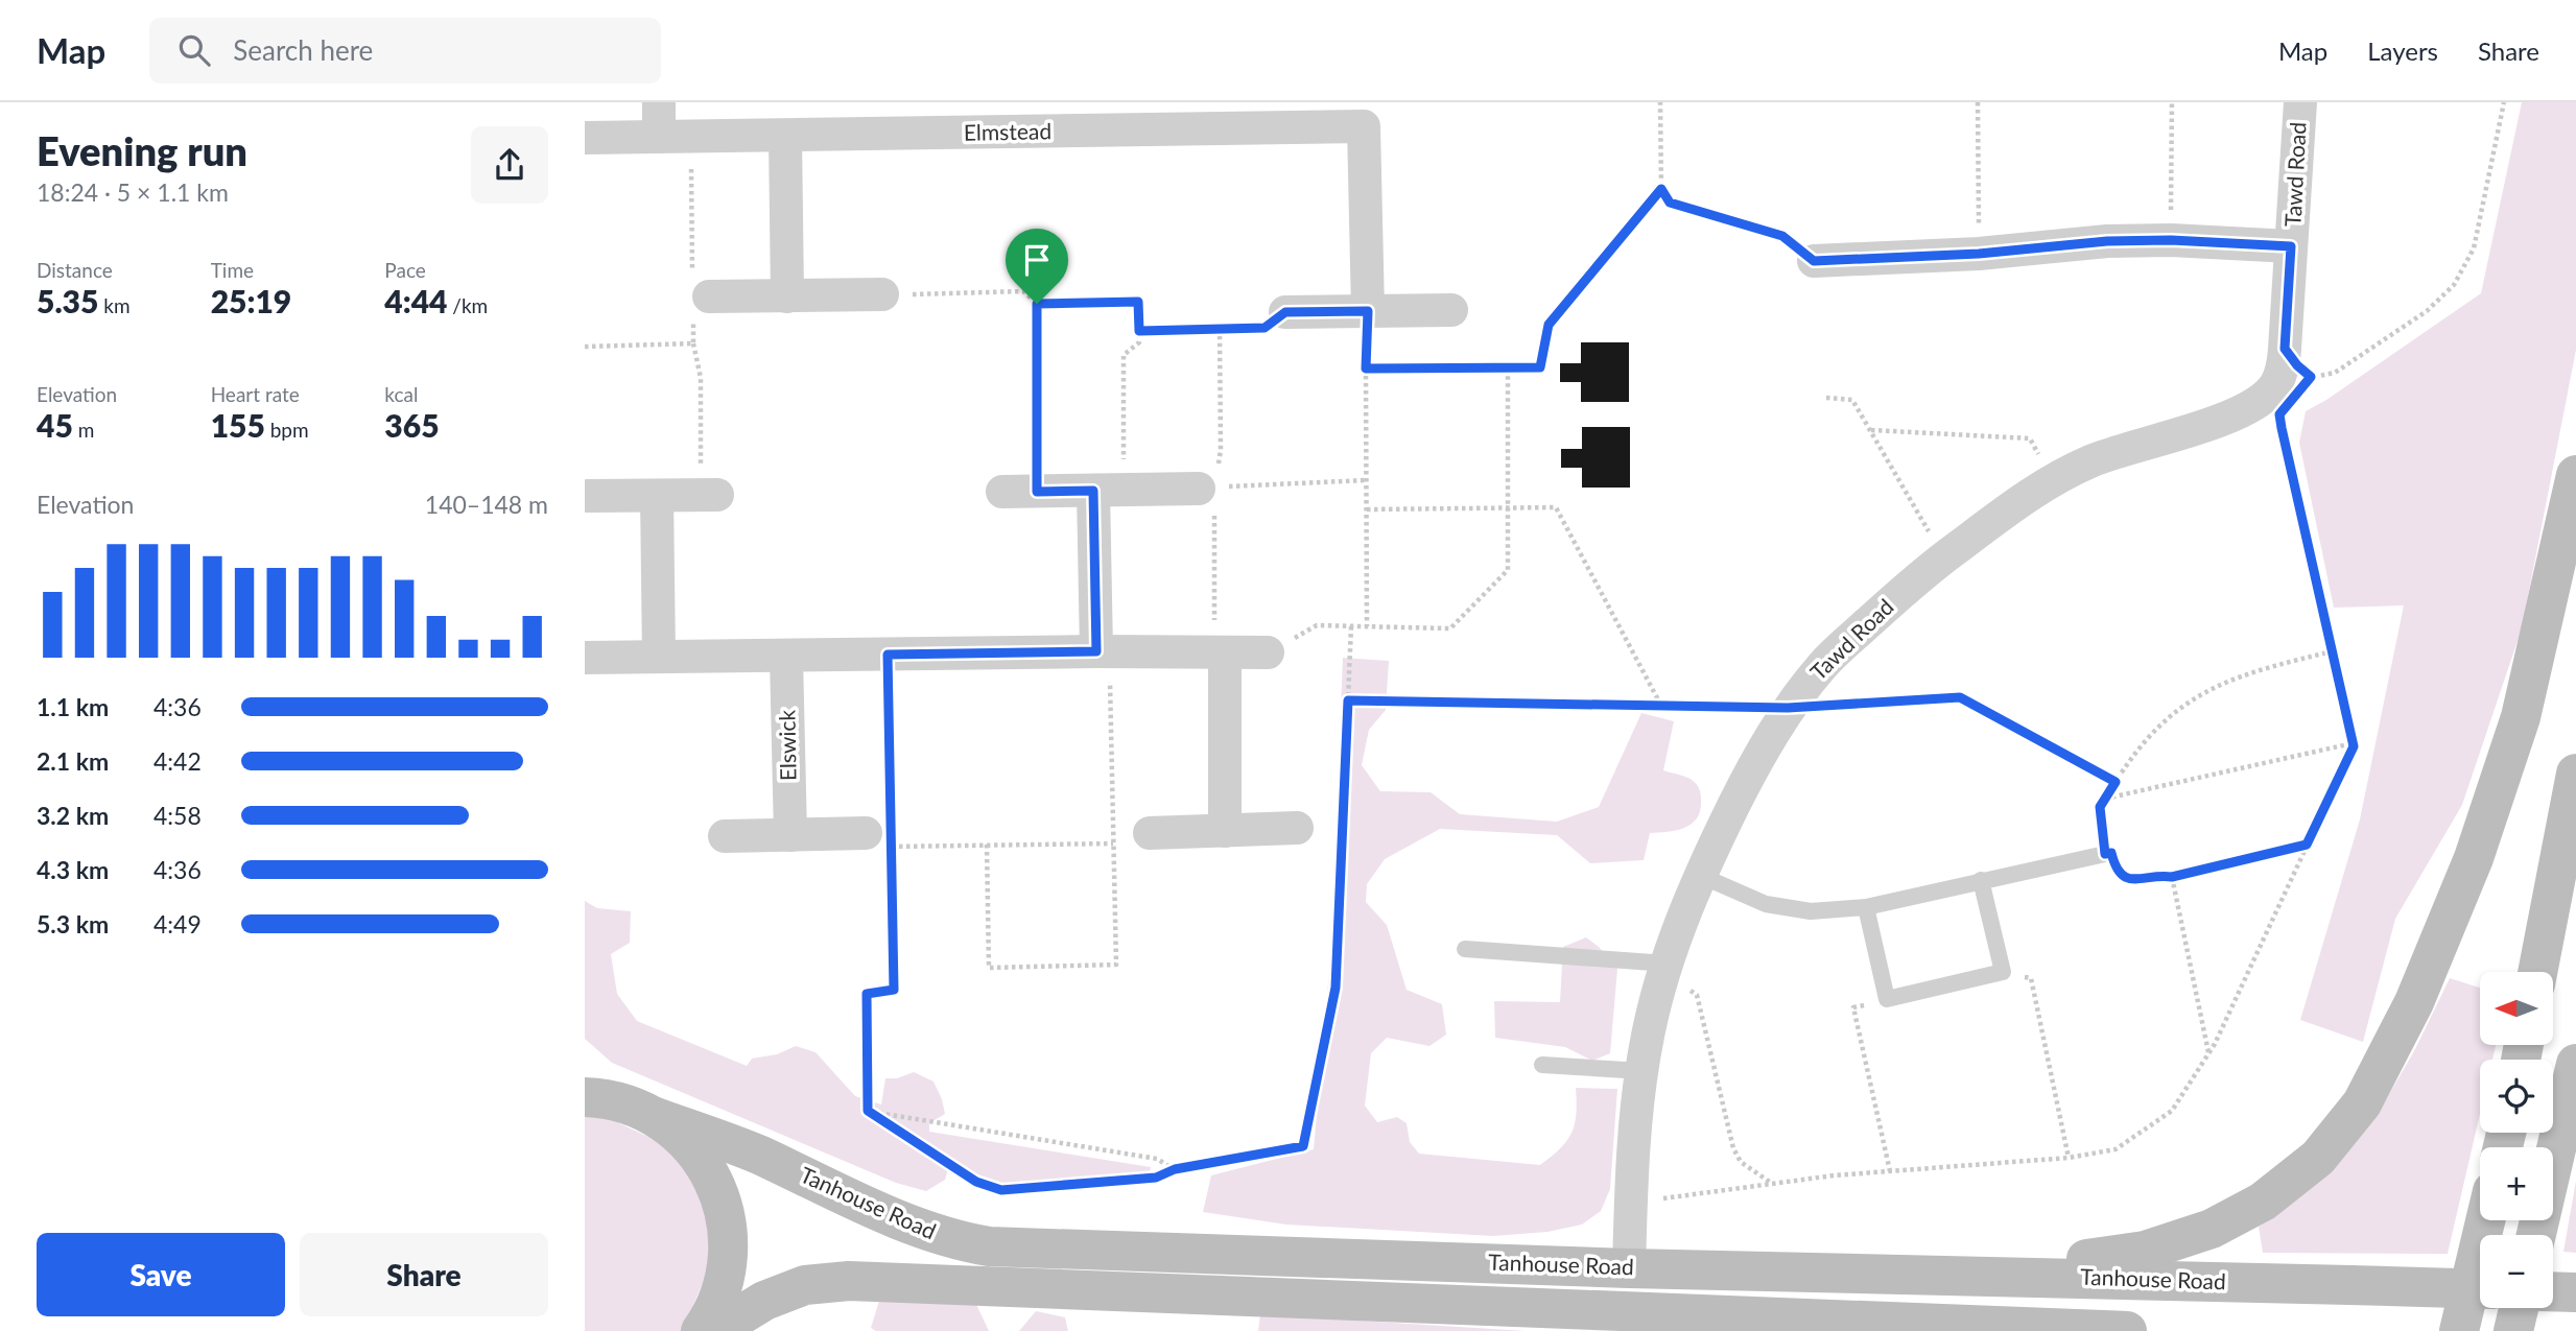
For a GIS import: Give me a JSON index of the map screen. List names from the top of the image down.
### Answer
{
  "streets": {
    "street": [
      "Elmstead",
      "Tawd Road",
      "Elswick",
      "Tanhouse Road"
    ]
  },
  "crossings": [
    ["Tawd Road", "Tanhouse Road"]
  ],
  "north": "left",
  "page": {
    "header": "Map",
    "search": "Search here",
    "nav": ["Map", "Layers", "Share"],
    "heading": ["Evening run", "18:24 · 5 × 1.1 km"],
    "stats": [
      ["Distance", "5.35 km"],
      ["Time", "25:19"],
      ["Pace", "4:44 /km"],
      ["Elevation", "45 m"],
      ["Heart rate", "155 bpm"],
      ["kcal", "365"]
    ],
    "chart": ["Elevation", "140–148 m"],
    "list": [
      {
        "name": "1.1 km",
        "note": "4:36"
      },
      {
        "name": "2.1 km",
        "note": "4:42"
      },
      {
        "name": "3.2 km",
        "note": "4:58"
      },
      {
        "name": "4.3 km",
        "note": "4:36"
      },
      {
        "name": "5.3 km",
        "note": "4:49"
      }
    ],
    "map_buttons": ["+", "−"],
    "buttons": ["Save", "Share"]
  }
}
